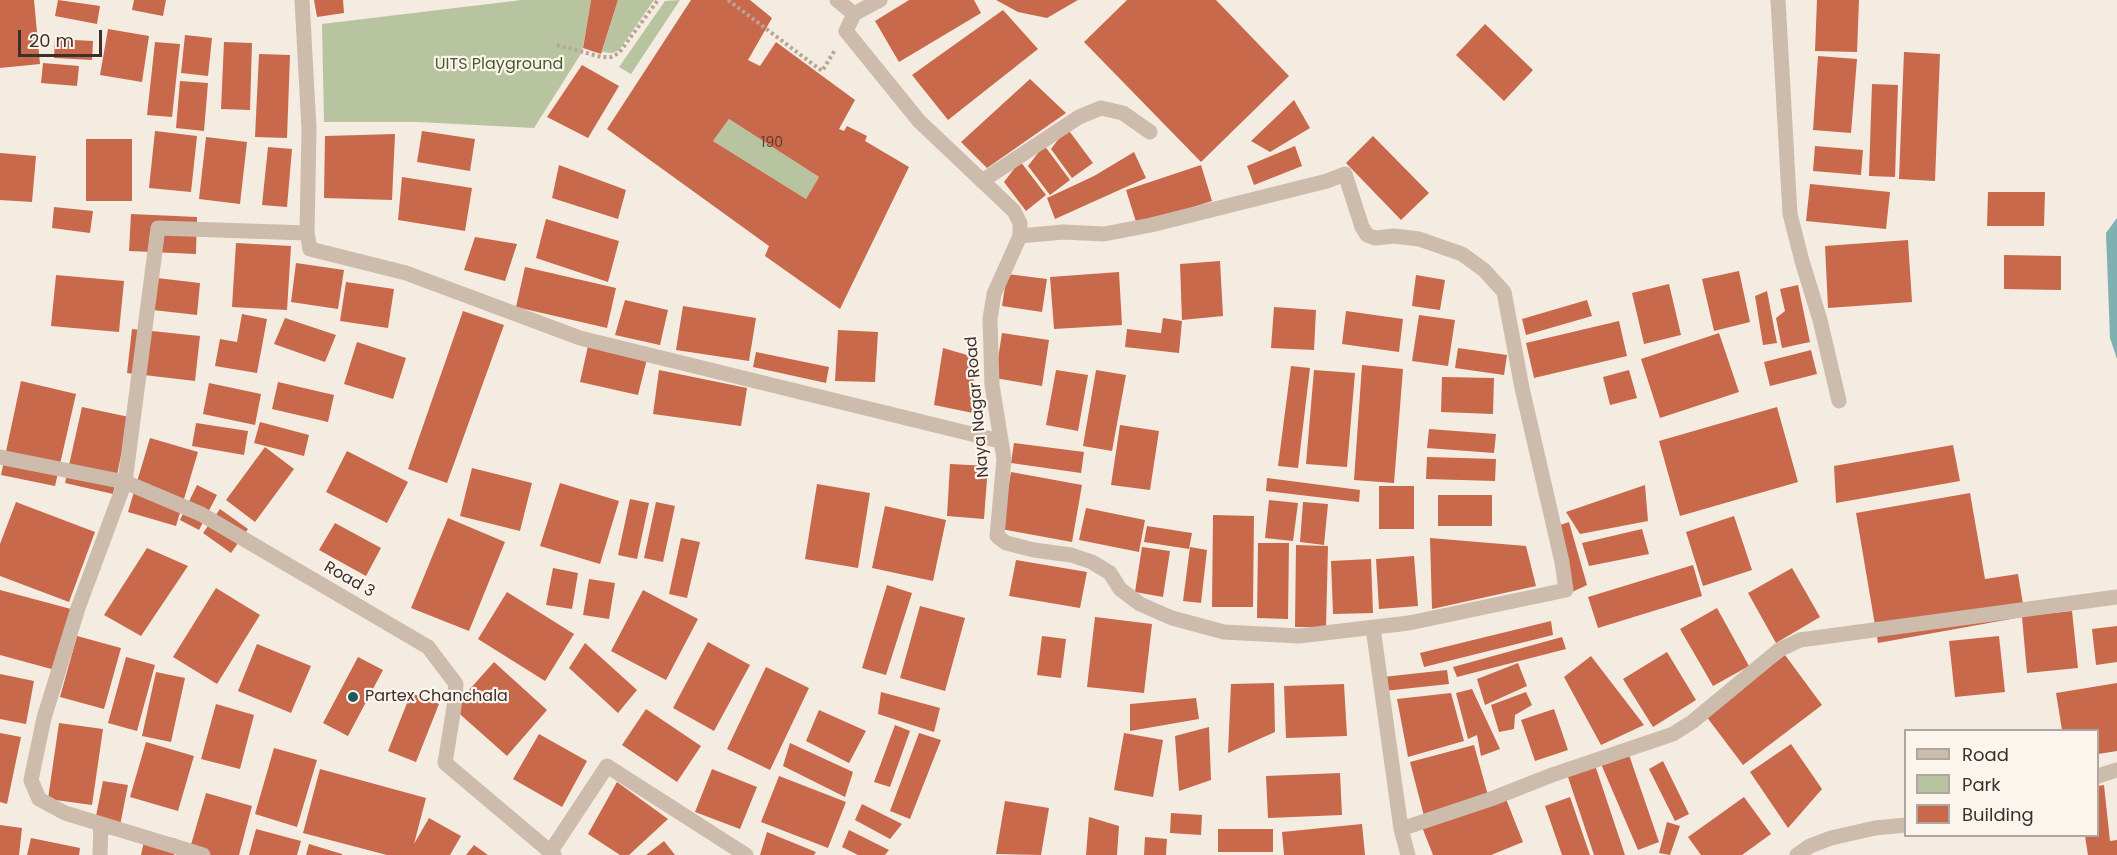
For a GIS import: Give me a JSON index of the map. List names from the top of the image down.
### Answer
{
  "streets": {
    "street": ["Naya Nagar Road", "Road 3"]
  },
  "parks": ["UITS Playground"],
  "places": ["Partex Chanchala"],
  "house_numbers": ["190"],
  "legend": ["Road", "Park", "Building"],
  "scale_bar": "20 m"
}
